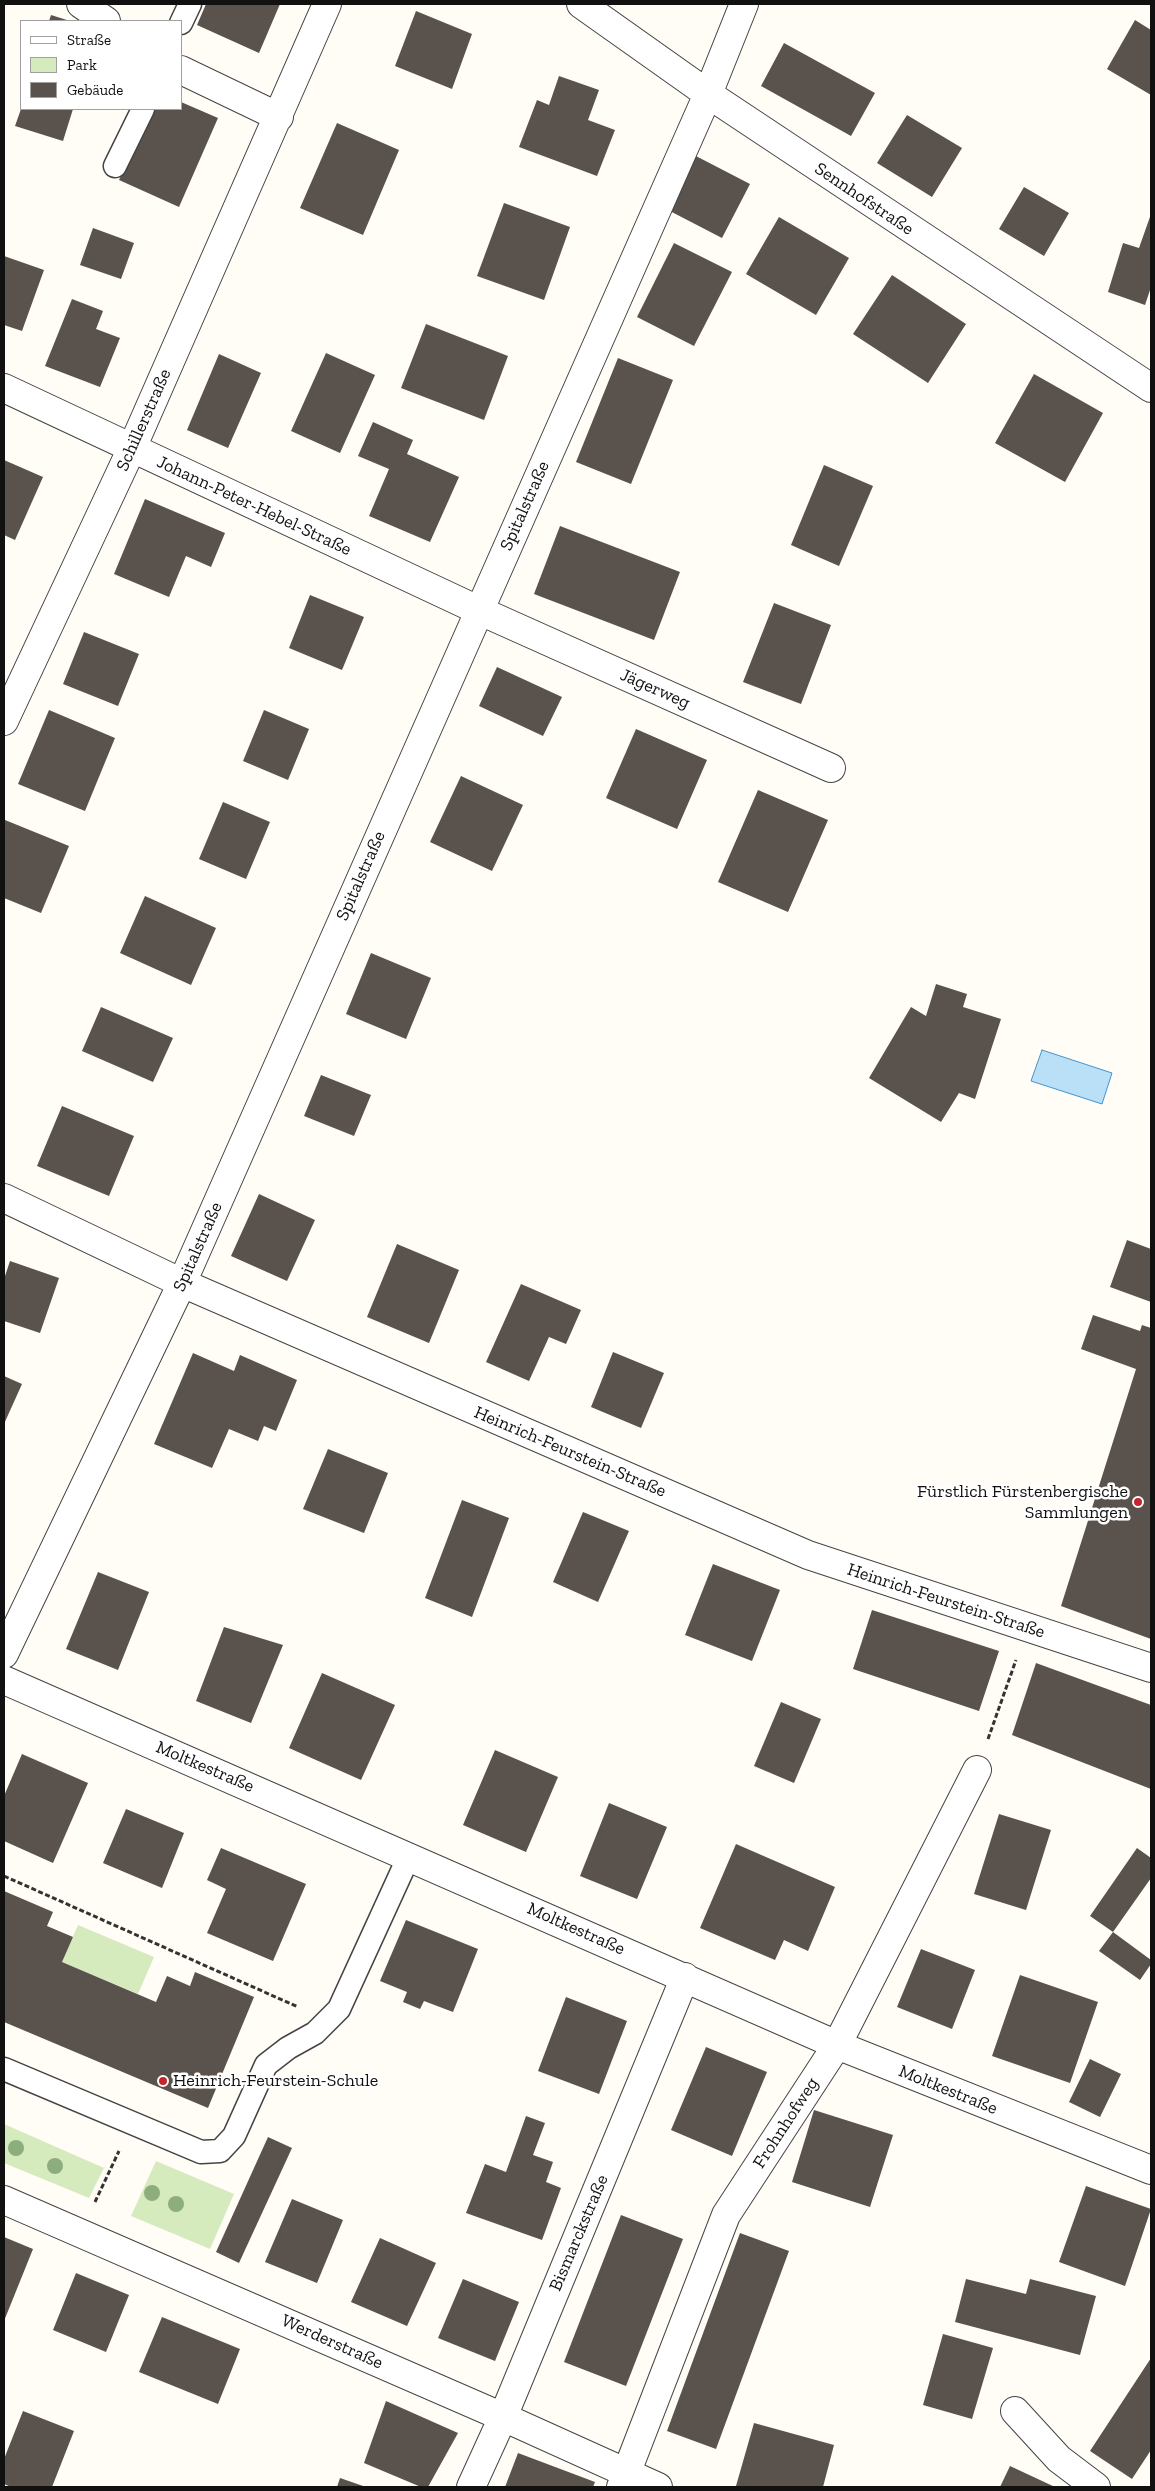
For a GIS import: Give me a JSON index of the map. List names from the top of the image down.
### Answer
{
  "streets": {
    "street": [
      "Sennhofstraße",
      "Schillerstraße",
      "Johann-Peter-Hebel-Straße",
      "Spitalstraße",
      "Jägerweg",
      "Heinrich-Feurstein-Straße",
      "Moltkestraße",
      "Frohnhofweg",
      "Bismarckstraße",
      "Werderstraße"
    ]
  },
  "crossings": [
    ["Sennhofstraße", "Spitalstraße"],
    ["Schillerstraße", "Johann-Peter-Hebel-Straße"],
    ["Johann-Peter-Hebel-Straße", "Spitalstraße"],
    ["Johann-Peter-Hebel-Straße", "Jägerweg"],
    ["Spitalstraße", "Jägerweg"],
    ["Spitalstraße", "Heinrich-Feurstein-Straße"],
    ["Moltkestraße", "Frohnhofweg"],
    ["Moltkestraße", "Bismarckstraße"],
    ["Frohnhofweg", "Werderstraße"],
    ["Bismarckstraße", "Werderstraße"]
  ],
  "places": ["Fürstlich Fürstenbergische Sammlungen", "Heinrich-Feurstein-Schule"],
  "legend": ["Straße", "Park", "Gebäude"]
}
